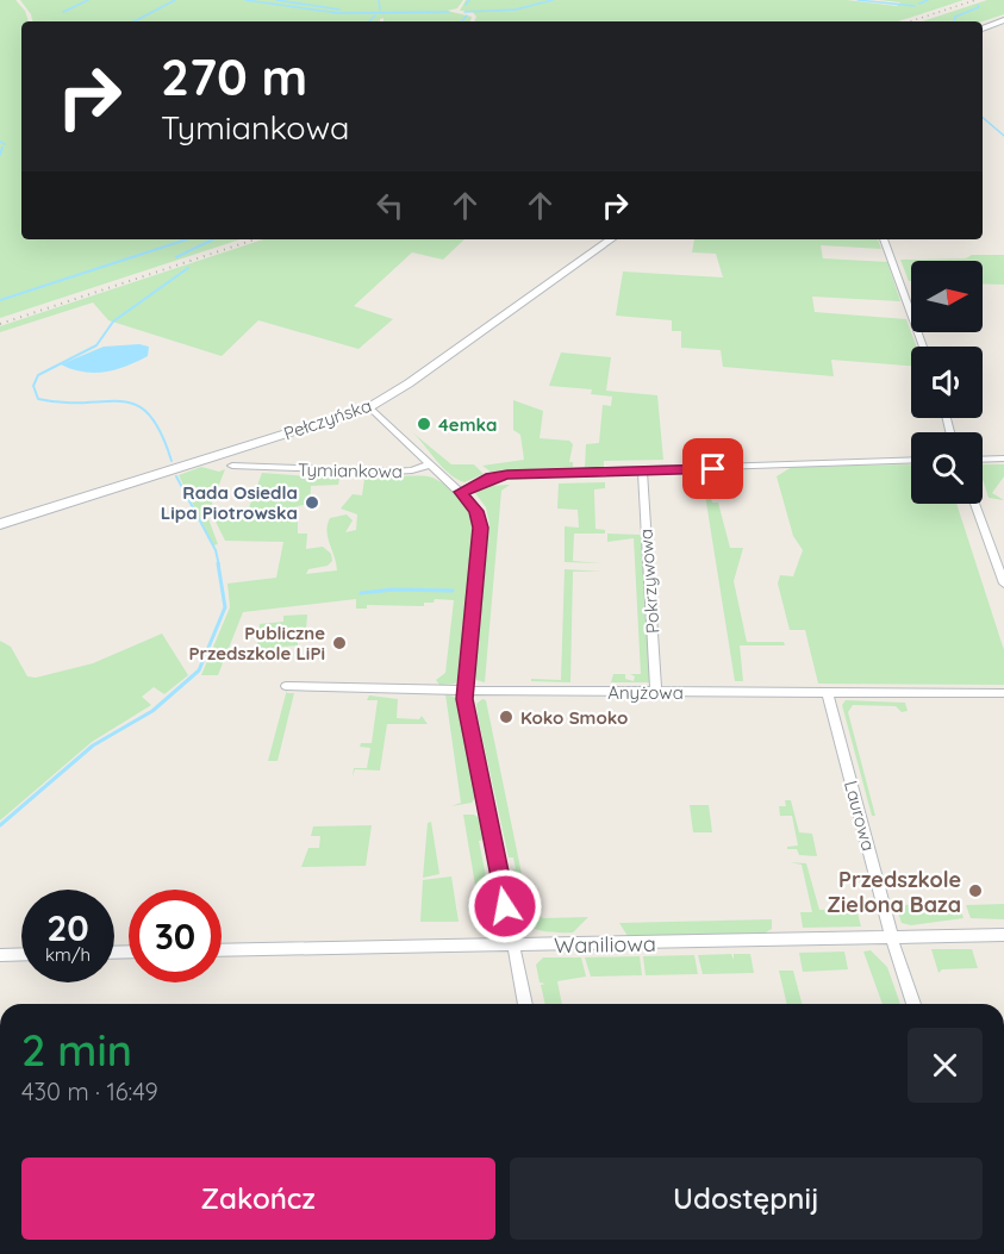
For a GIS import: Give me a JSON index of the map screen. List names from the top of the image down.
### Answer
{
  "streets": {
    "main road": ["Pełczyńska"],
    "street": [
      "Tymiankowa",
      "Pokrzywowa",
      "Anyżowa",
      "Laurowa",
      "Waniliowa"
    ]
  },
  "crossings": [
    ["Tymiankowa", "Anyżowa"],
    ["Tymiankowa", "Waniliowa"],
    ["Pokrzywowa", "Anyżowa"],
    ["Anyżowa", "Laurowa"],
    ["Laurowa", "Waniliowa"]
  ],
  "places": [
    "4emka",
    "Rada Osiedla Lipa Piotrowska",
    "Publiczne Przedszkole LiPi",
    "Koko Smoko",
    "Przedszkole Zielona Baza"
  ],
  "north": "right",
  "page": {
    "turn": ["270 m", "Tymiankowa"],
    "speed": "20 km/h",
    "limit": "30",
    "heading": ["2 min", "430 m · 16:49"],
    "buttons": ["Zakończ", "Udostępnij"]
  }
}
